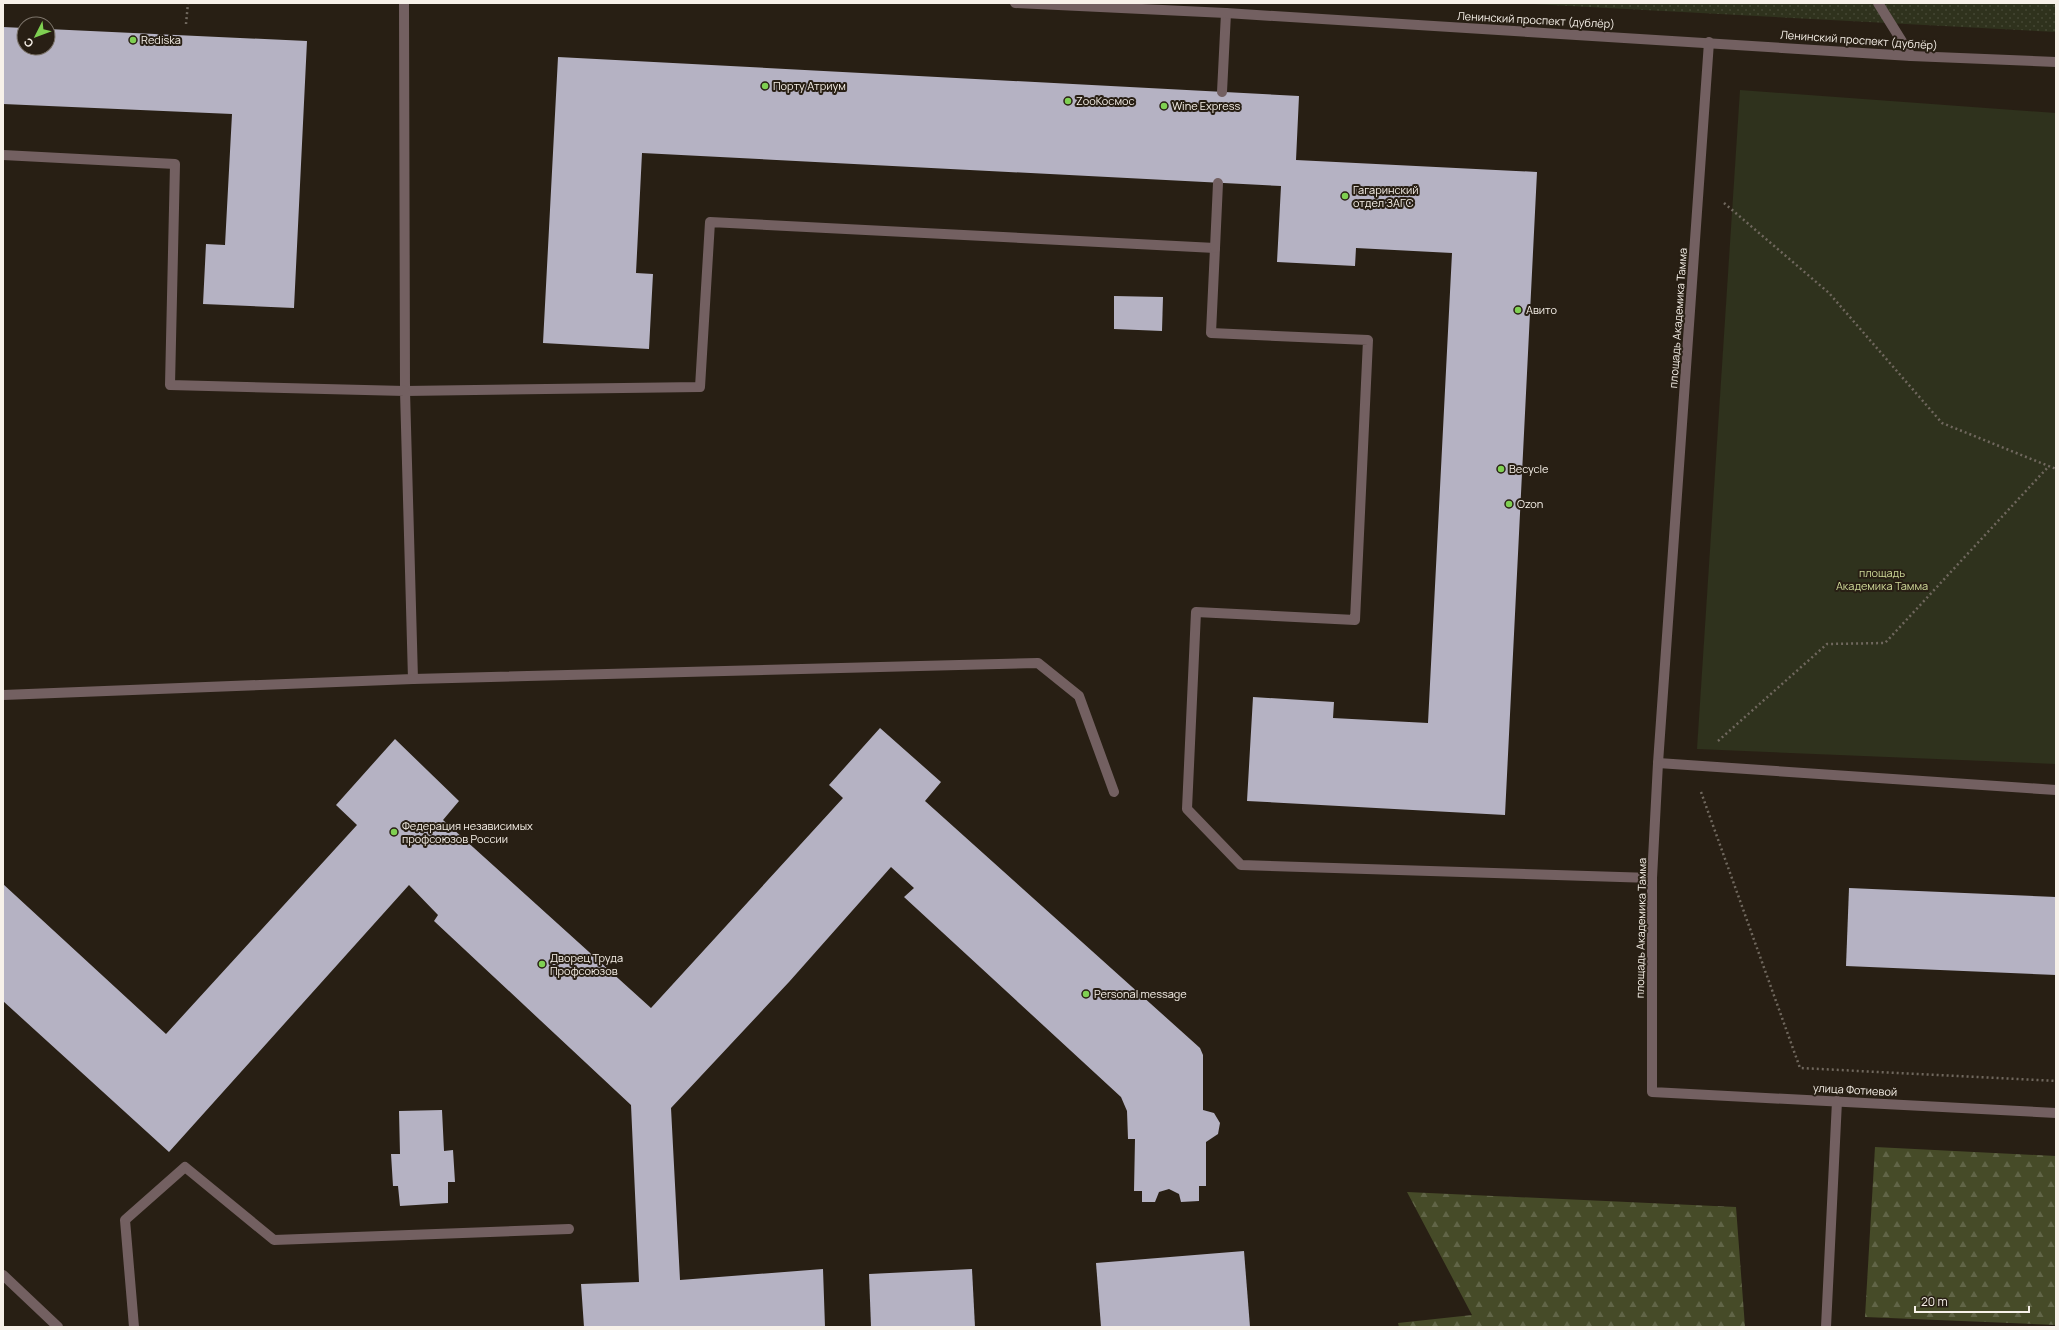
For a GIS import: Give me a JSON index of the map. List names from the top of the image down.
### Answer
{
  "streets": {
    "street": ["Ленинский проспект (дублёр)", "площадь Академика Тамма", "улица Фотиевой"]
  },
  "crossings": [
    ["Ленинский проспект (дублёр)", "площадь Академика Тамма"],
    ["площадь Академика Тамма", "улица Фотиевой"]
  ],
  "parks": ["площадь Академика Тамма"],
  "places": [
    "Rediska",
    "Порту Атриум",
    "ZooКосмос",
    "Wine Express",
    "Гагаринский отдел ЗАГС",
    "Авито",
    "Becycle",
    "Ozon",
    "Федерация независимых профсоюзов России",
    "Дворец Труда Профсоюзов",
    "Personal message"
  ],
  "scale_bar": "20 m",
  "north": "bottom left"
}
